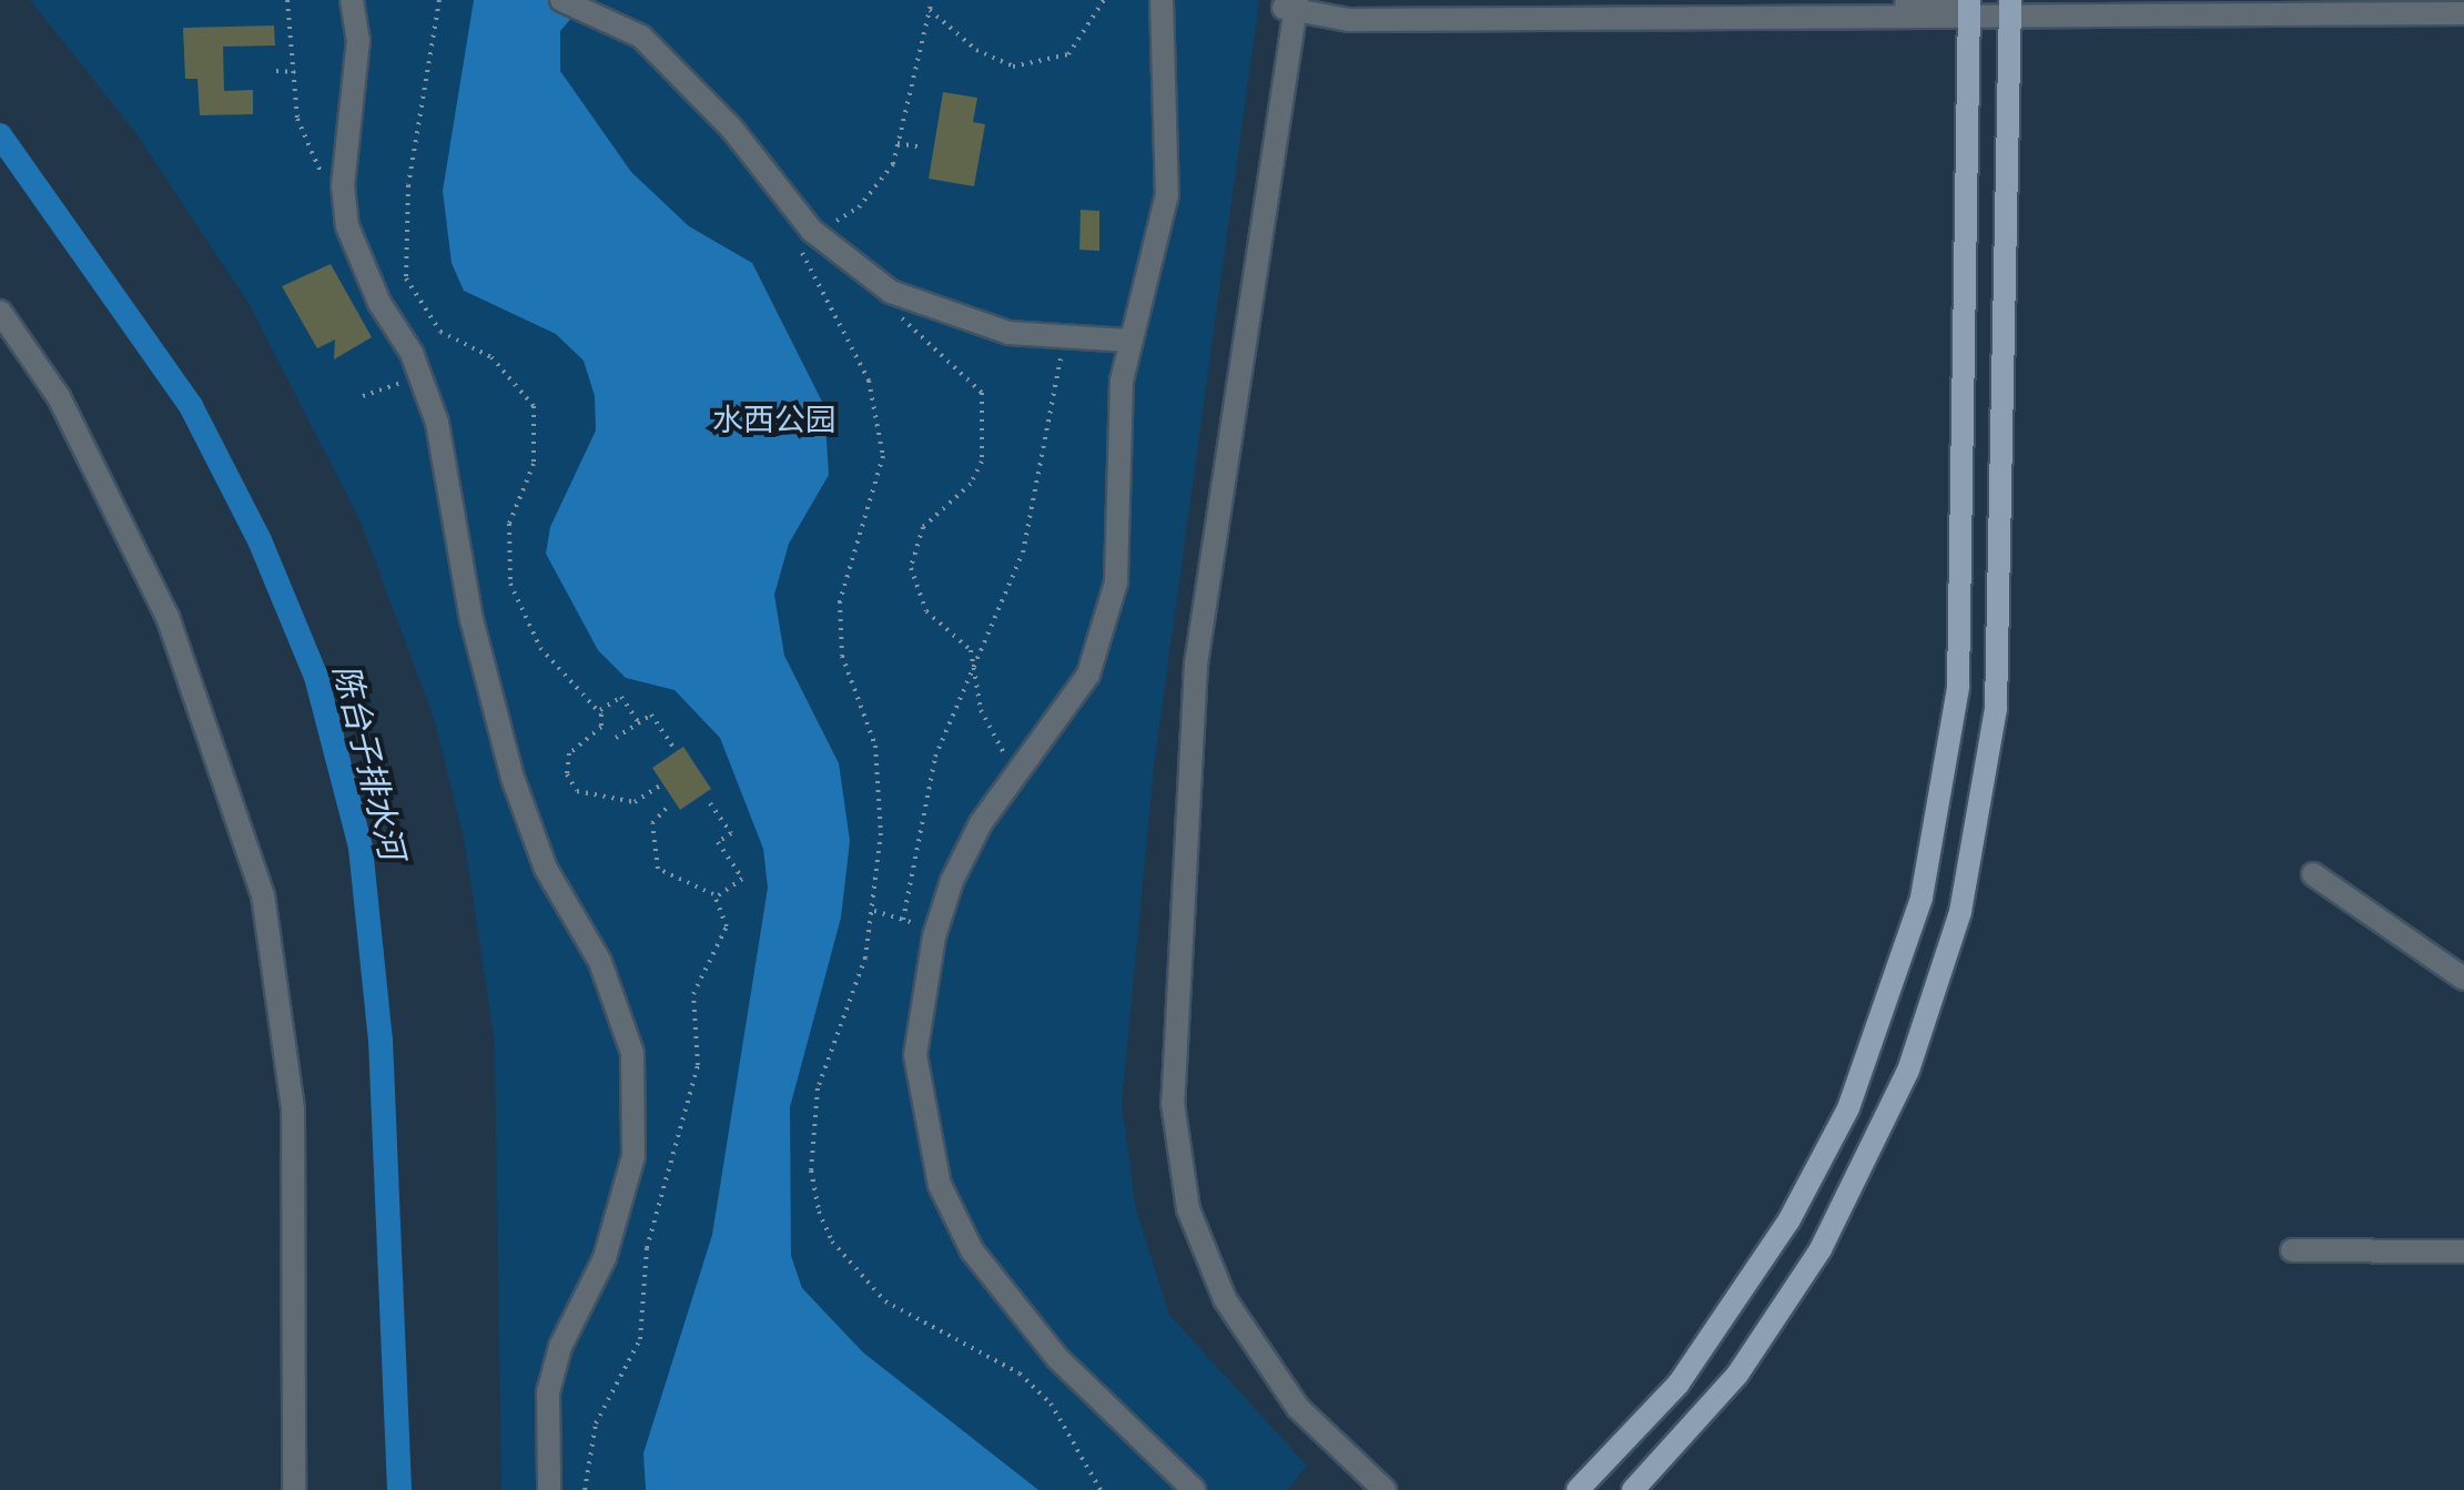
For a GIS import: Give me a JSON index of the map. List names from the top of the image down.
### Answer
{
  "water": ["陈台子排水河"],
  "parks": ["水西公园"]
}
